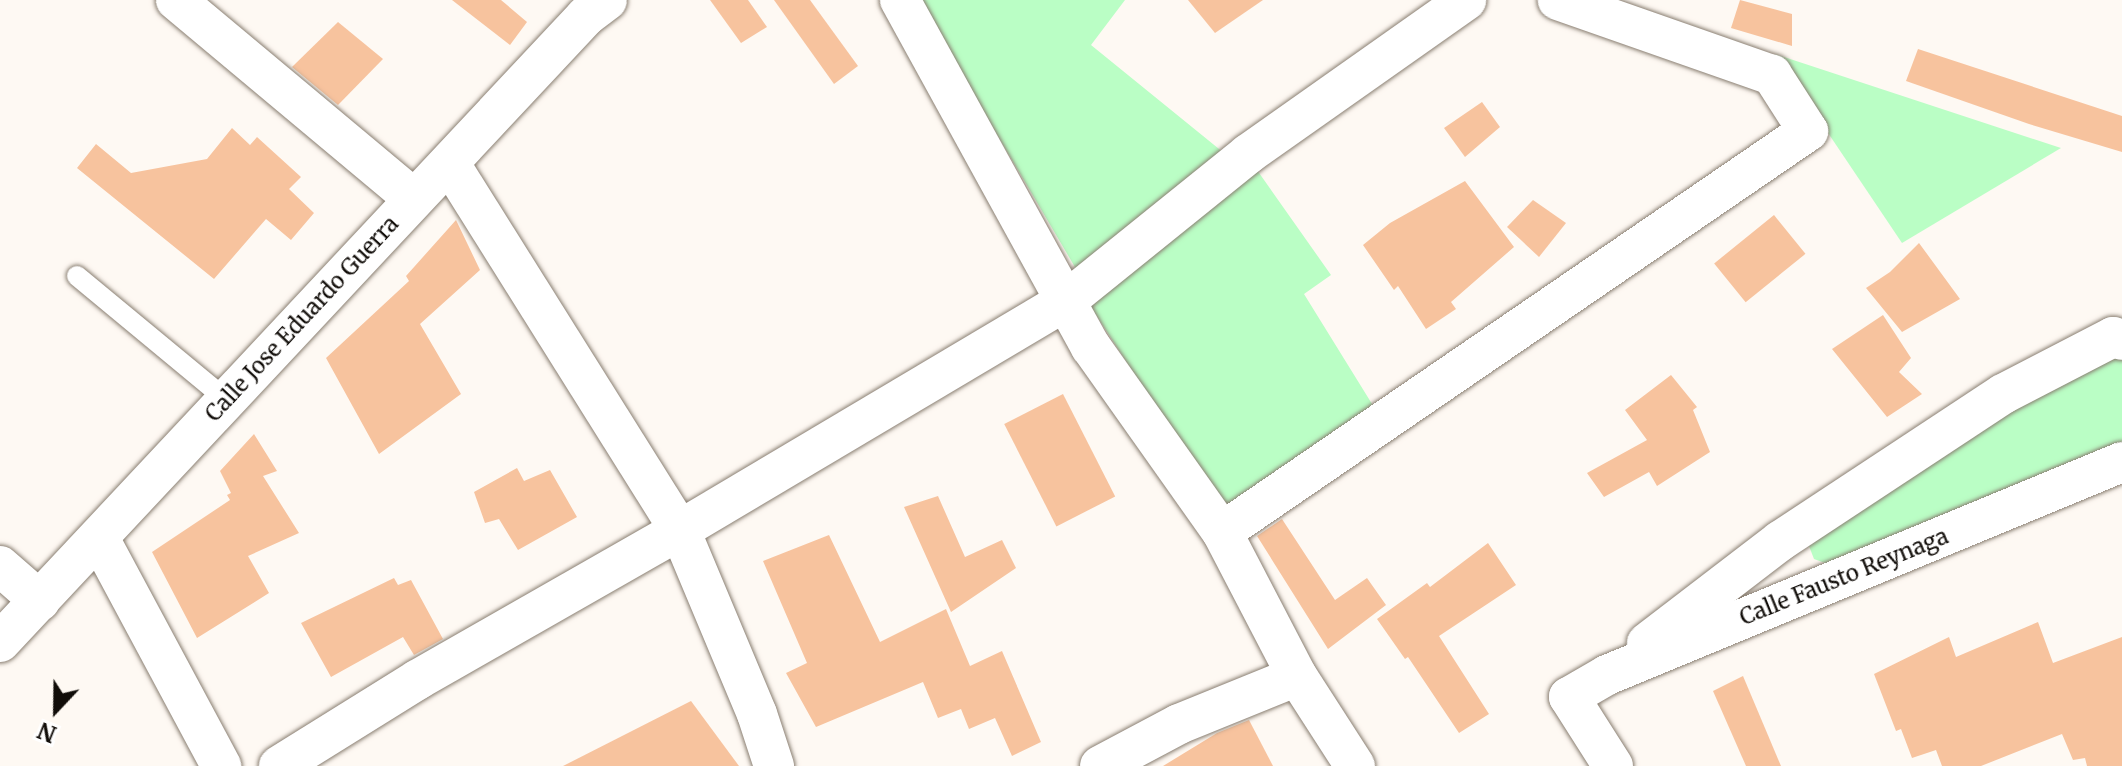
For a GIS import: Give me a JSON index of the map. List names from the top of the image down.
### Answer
{
  "streets": {
    "street": ["Calle Jose Eduardo Guerra", "Calle Fausto Reynaga"]
  },
  "north": "bottom"
}
